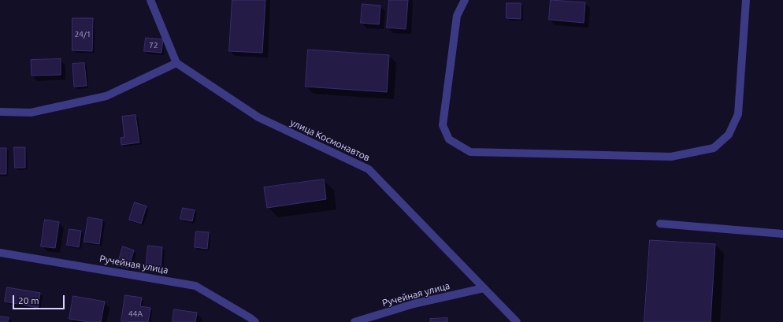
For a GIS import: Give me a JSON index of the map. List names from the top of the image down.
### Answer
{
  "streets": {
    "street": ["улица Космонавтов", "Ручейная улица"]
  },
  "crossings": [
    ["улица Космонавтов", "Ручейная улица"]
  ],
  "house_numbers": ["24/1", "72", "44А"],
  "scale_bar": "20 m"
}
